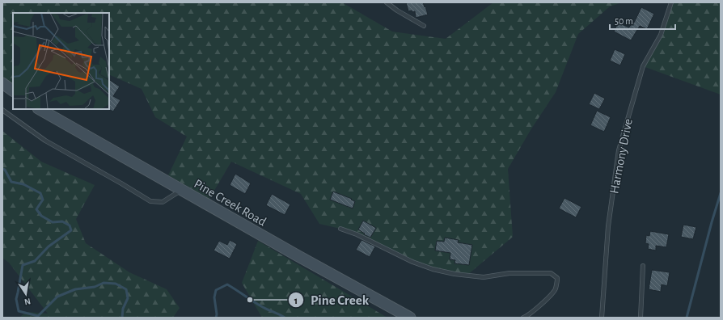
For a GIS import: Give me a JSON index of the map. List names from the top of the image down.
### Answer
{
  "streets": {
    "street": ["Pine Creek Road"],
    "lane": ["Harmony Drive"]
  },
  "places": ["Pine Creek"],
  "scale_bar": "50 m",
  "north": "bottom"
}
